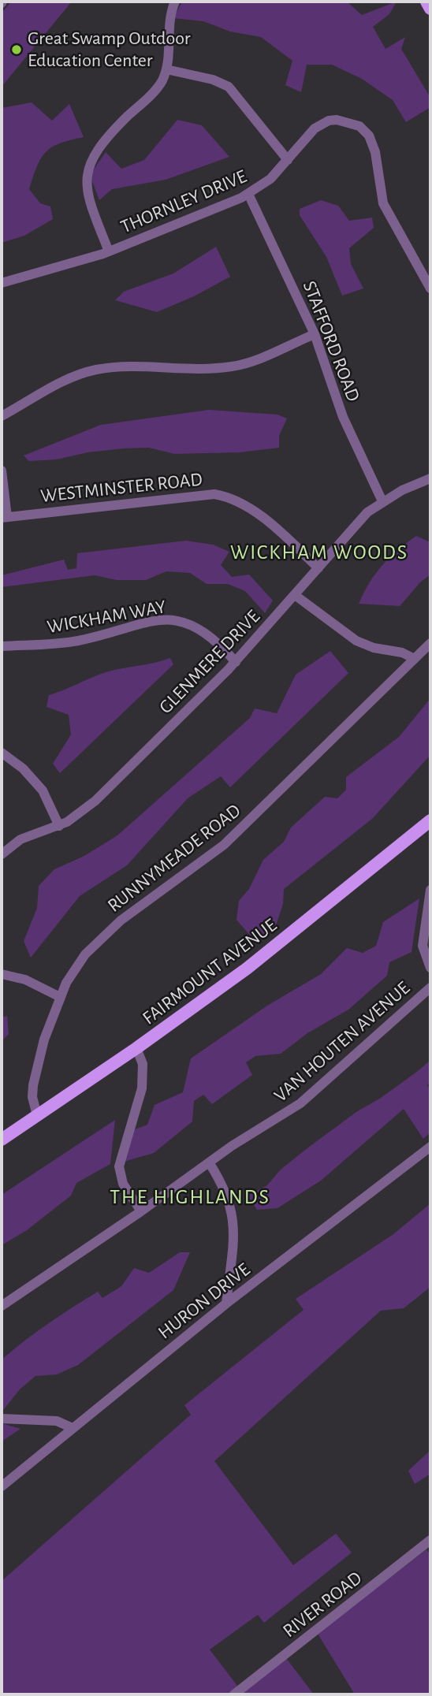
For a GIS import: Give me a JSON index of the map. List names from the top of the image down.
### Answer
{
  "streets": {
    "main road": ["FAIRMOUNT AVENUE"],
    "street": [
      "THORNLEY DRIVE",
      "STAFFORD ROAD",
      "WESTMINSTER ROAD",
      "WICKHAM WAY",
      "GLENMERE DRIVE",
      "RUNNYMEADE ROAD",
      "VAN HOUTEN AVENUE",
      "HURON DRIVE",
      "RIVER ROAD"
    ]
  },
  "crossings": [
    ["THORNLEY DRIVE", "STAFFORD ROAD"],
    ["STAFFORD ROAD", "GLENMERE DRIVE"],
    ["WESTMINSTER ROAD", "GLENMERE DRIVE"],
    ["WICKHAM WAY", "GLENMERE DRIVE"],
    ["RUNNYMEADE ROAD", "FAIRMOUNT AVENUE"]
  ],
  "districts": ["WICKHAM WOODS", "THE HIGHLANDS"],
  "places": ["Great Swamp Outdoor Education Center"]
}
